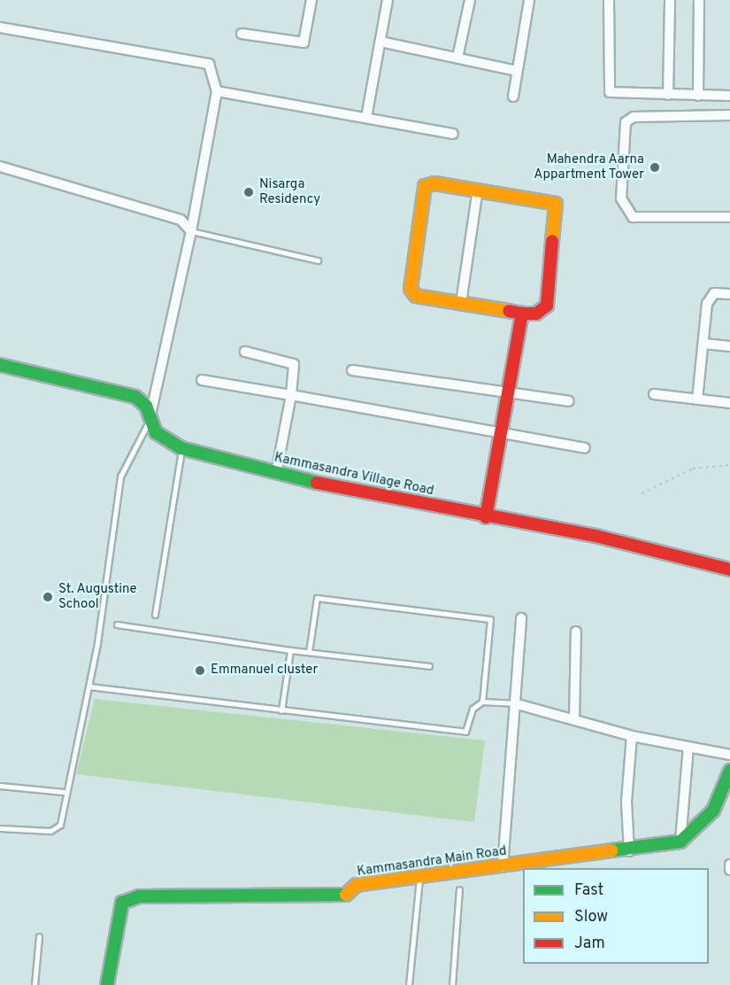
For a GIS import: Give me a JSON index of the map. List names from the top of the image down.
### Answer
{
  "streets": {
    "street": ["Kammasandra Village Road", "Kammasandra Main Road"]
  },
  "places": [
    "Mahendra Aarna Appartment Tower",
    "Nisarga Residency",
    "St. Augustine School",
    "Emmanuel cluster"
  ],
  "legend": ["Fast", "Slow", "Jam"]
}
